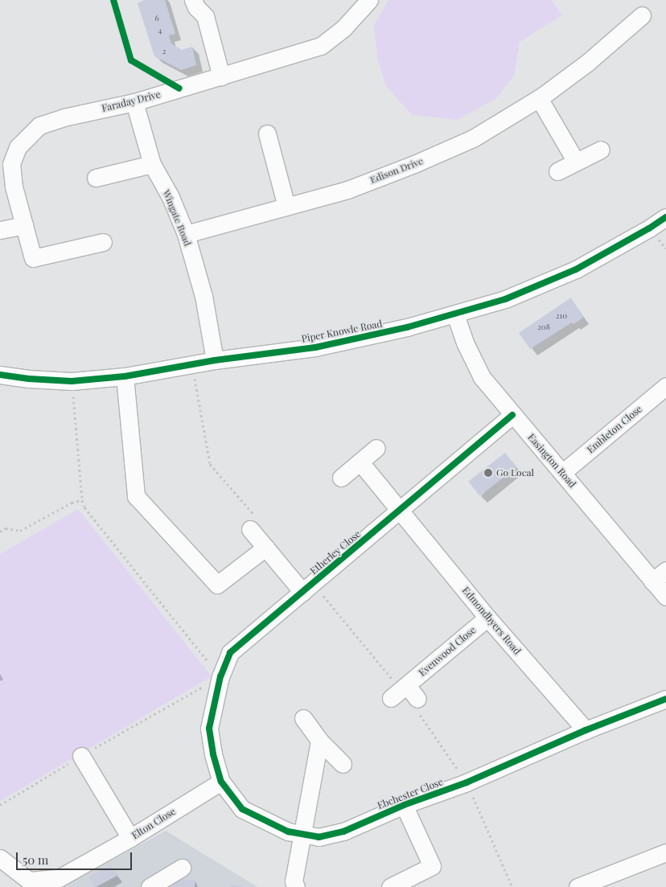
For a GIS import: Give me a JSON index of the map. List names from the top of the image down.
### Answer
{
  "streets": {
    "street": [
      "Faraday Drive",
      "Edison Drive",
      "Wingate Road",
      "Piper Knowle Road",
      "Embleton Close",
      "Easington Road",
      "Etherley Close",
      "Edmondbyers Road",
      "Evenwood Close",
      "Ebchester Close",
      "Elton Close"
    ]
  },
  "crossings": [
    ["Faraday Drive", "Wingate Road"],
    ["Edison Drive", "Wingate Road"],
    ["Wingate Road", "Piper Knowle Road"],
    ["Piper Knowle Road", "Easington Road"],
    ["Embleton Close", "Easington Road"],
    ["Easington Road", "Etherley Close"],
    ["Etherley Close", "Edmondbyers Road"],
    ["Etherley Close", "Ebchester Close"],
    ["Edmondbyers Road", "Evenwood Close"],
    ["Edmondbyers Road", "Ebchester Close"],
    ["Ebchester Close", "Elton Close"]
  ],
  "places": ["Go Local"],
  "house_numbers": [
    "6",
    "4",
    "2",
    "210",
    "208"
  ],
  "scale_bar": "50 m"
}
